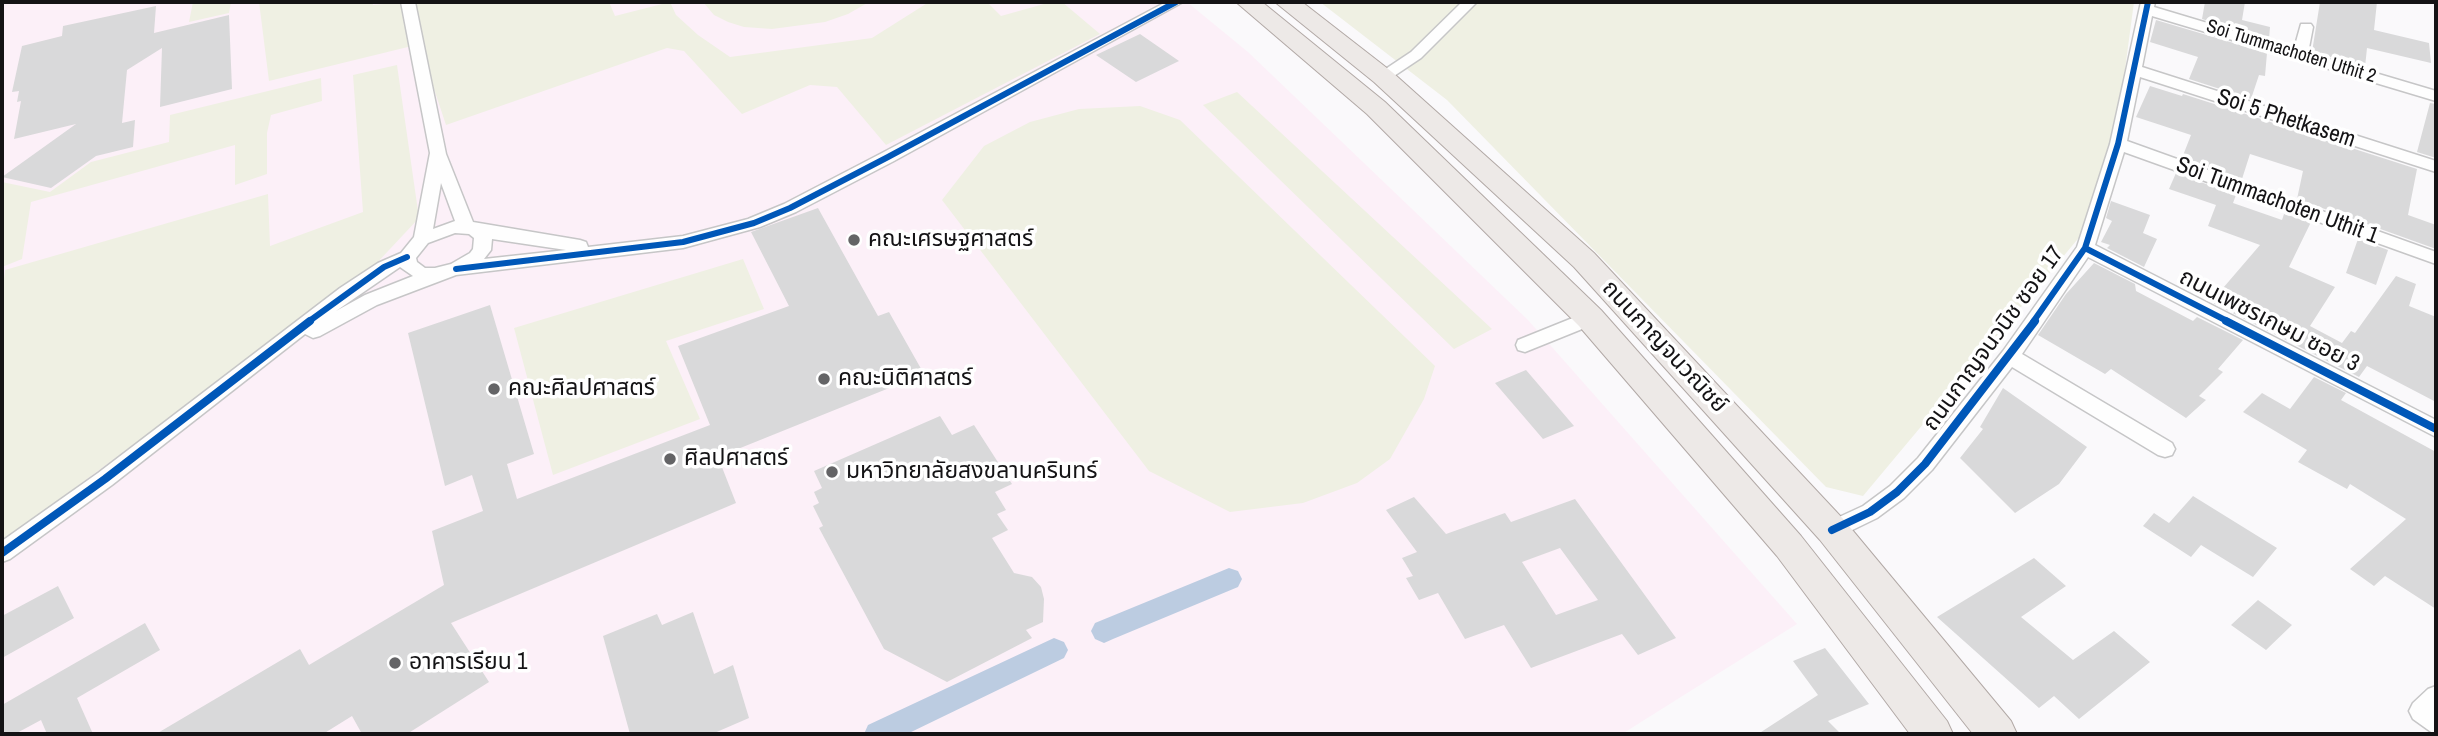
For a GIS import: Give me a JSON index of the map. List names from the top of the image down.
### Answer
{
  "streets": {
    "main road": ["ถนนกาญจนวณิชย์"],
    "street": [
      "Soi Tummachoten Uthit 2",
      "Soi 5 Phetkasem",
      "Soi Tummachoten Uthit 1",
      "ถนนเพชรเกษม ซอย 3",
      "ถนนกาญจนวนิช ซอย 17"
    ]
  },
  "crossings": [
    ["Soi Tummachoten Uthit 2", "ถนนกาญจนวนิช ซอย 17"],
    ["Soi 5 Phetkasem", "ถนนกาญจนวนิช ซอย 17"],
    ["Soi Tummachoten Uthit 1", "ถนนกาญจนวนิช ซอย 17"],
    ["ถนนเพชรเกษม ซอย 3", "ถนนกาญจนวนิช ซอย 17"],
    ["ถนนกาญจนวนิช ซอย 17", "ถนนกาญจนวณิชย์"]
  ],
  "places": [
    "คณะเศรษฐศาสตร์",
    "คณะนิติศาสตร์",
    "คณะศิลปศาสตร์",
    "ศิลปศาสตร์",
    "มหาวิทยาลัยสงขลานครินทร์",
    "อาคารเรียน 1"
  ]
}
